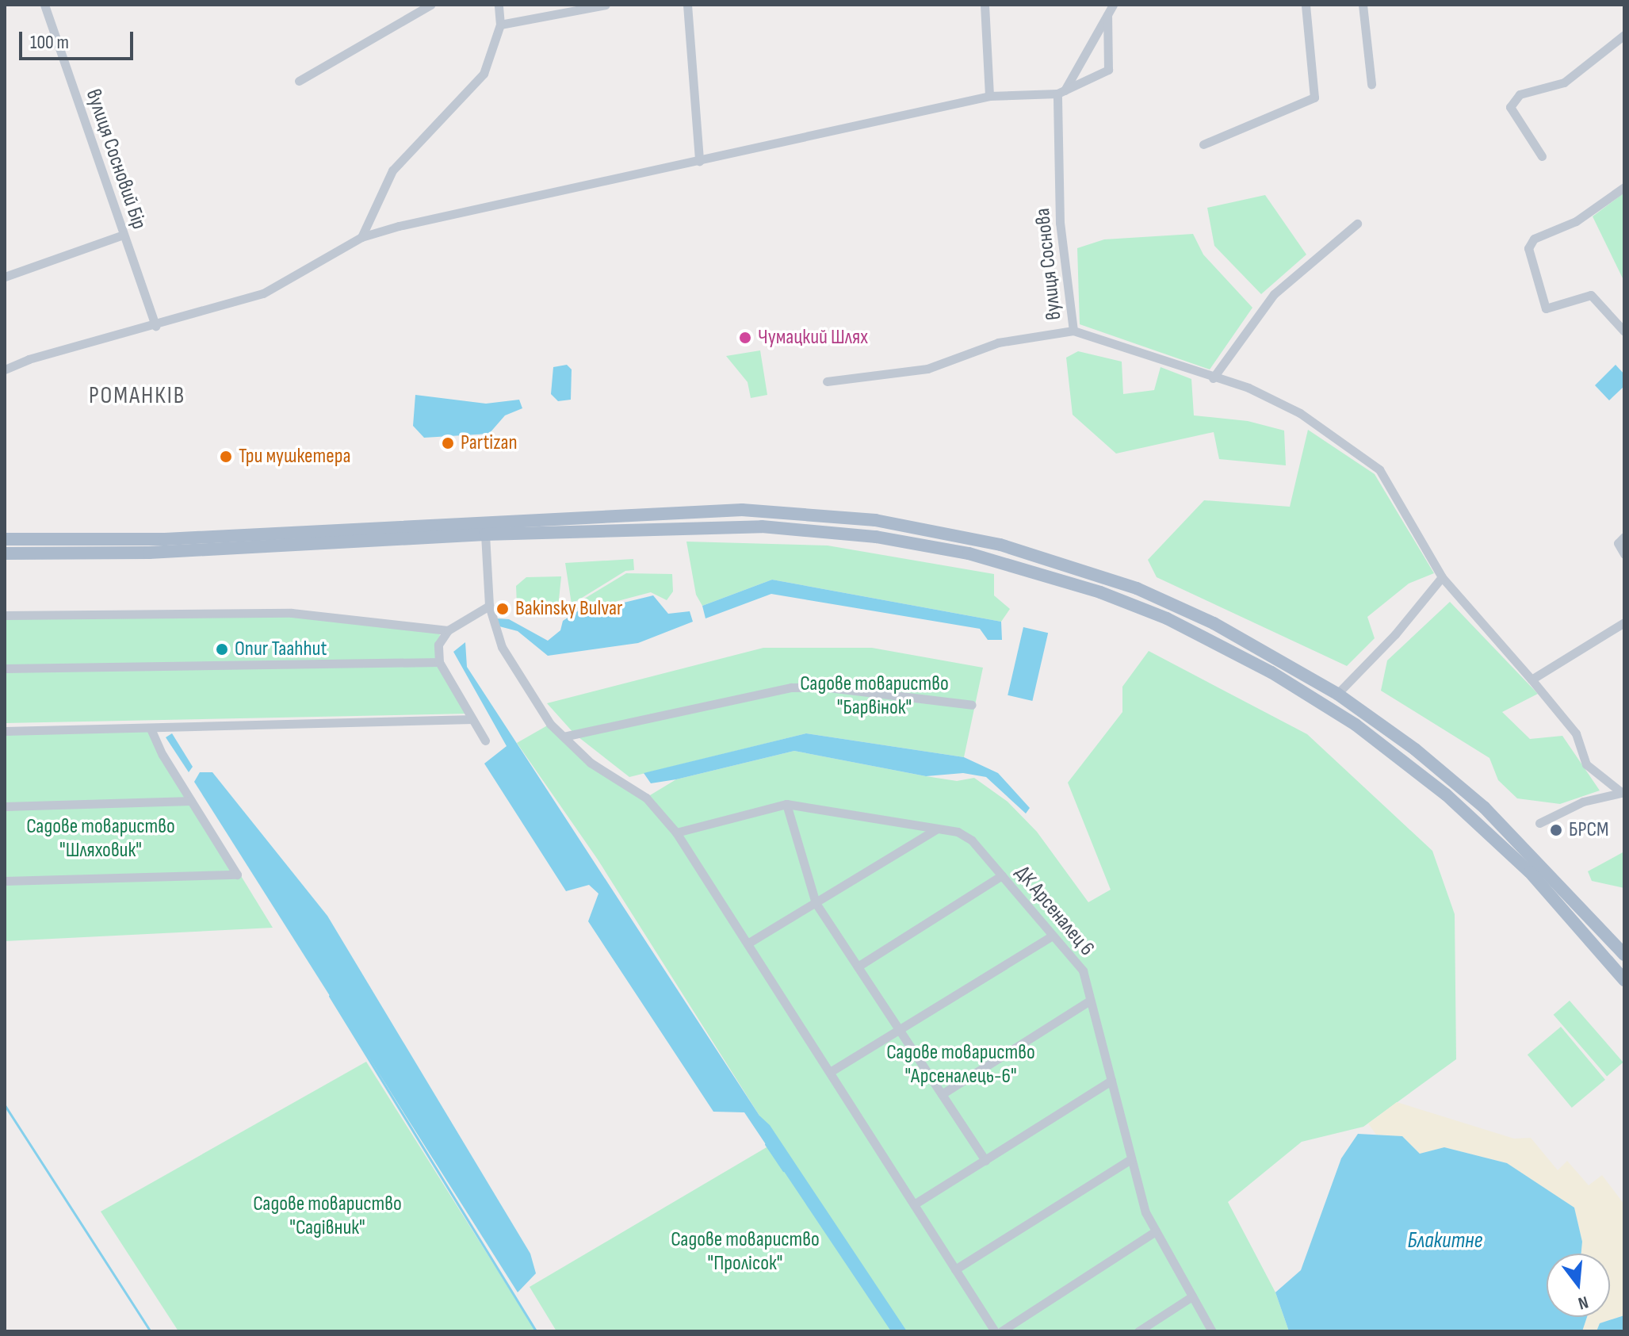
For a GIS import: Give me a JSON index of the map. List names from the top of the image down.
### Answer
{
  "streets": {
    "street": ["вулиця Сосновий Бір", "вулиця Соснова", "ДК Арсеналец 6"]
  },
  "districts": ["РОМАНКІВ"],
  "water": ["Блакитне"],
  "parks": [
    "Садове товариство \"Барвінок\"",
    "Садове товариство \"Шляховик\"",
    "Садове товариство \"Арсеналець-6\"",
    "Садове товариство \"Садівник\"",
    "Садове товариство \"Пролісок\""
  ],
  "places": [
    "Чумацкий Шлях",
    "Partizan",
    "Три мушкетера",
    "Bakinsky Bulvar",
    "Onur Taahhut",
    "БРСМ"
  ],
  "scale_bar": "100 m",
  "north": "bottom"
}
